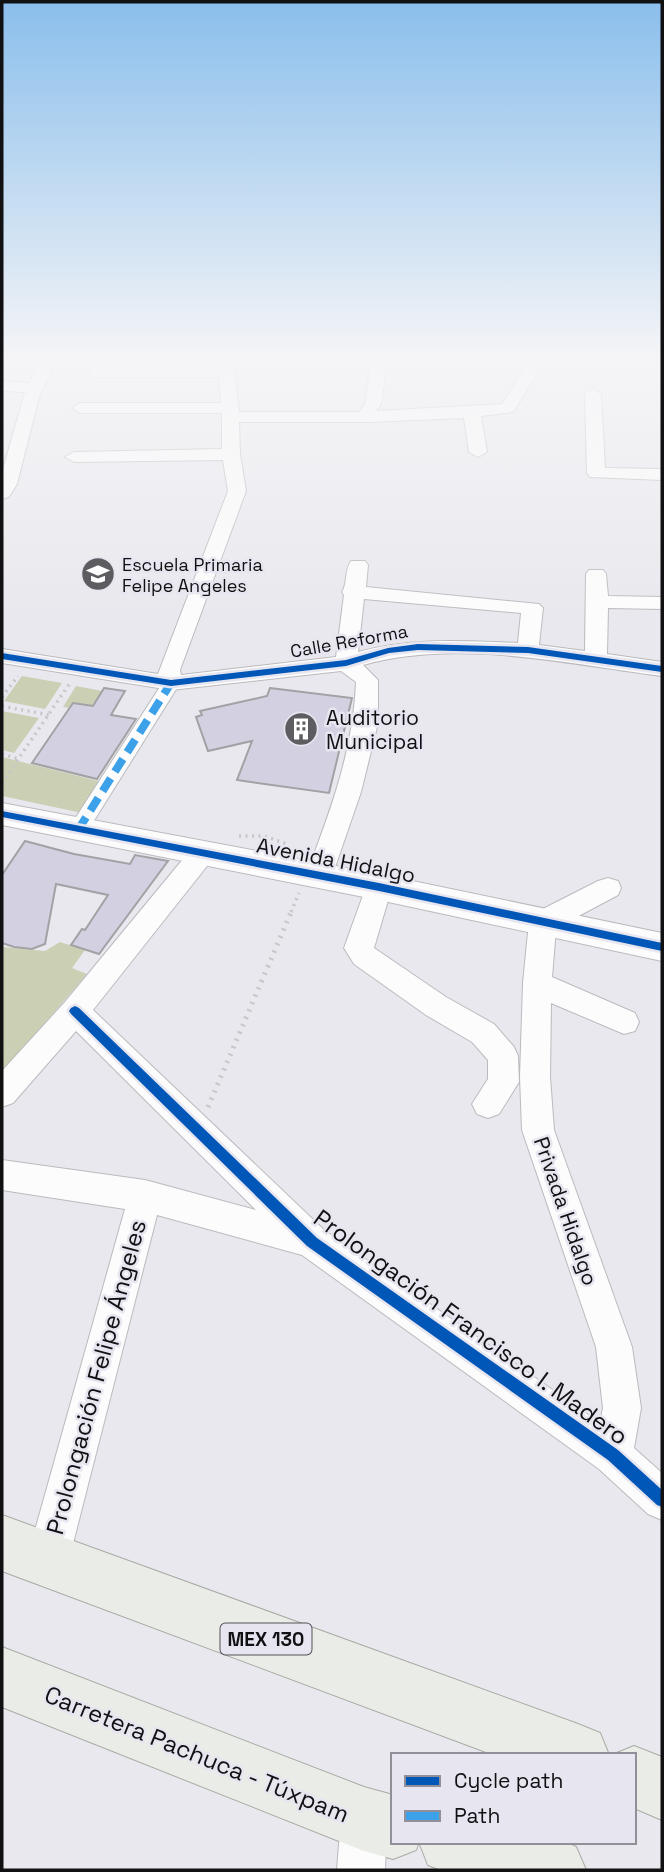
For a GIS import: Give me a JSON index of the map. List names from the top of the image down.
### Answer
{
  "streets": {
    "main road": ["MEX 130", "Carretera Pachuca - Túxpam"],
    "street": [
      "Calle Reforma",
      "Avenida Hidalgo",
      "Privada Hidalgo",
      "Prolongación Francisco I. Madero",
      "Prolongación Felipe Ángeles"
    ]
  },
  "crossings": [
    ["Avenida Hidalgo", "Privada Hidalgo"],
    ["Privada Hidalgo", "Prolongación Francisco I. Madero"],
    ["Prolongación Felipe Ángeles", "MEX 130"]
  ],
  "places": {
    "school or university": ["Escuela Primaria Felipe Angeles"],
    "building": ["Auditorio Municipal"]
  },
  "legend": ["Cycle path", "Path"]
}
